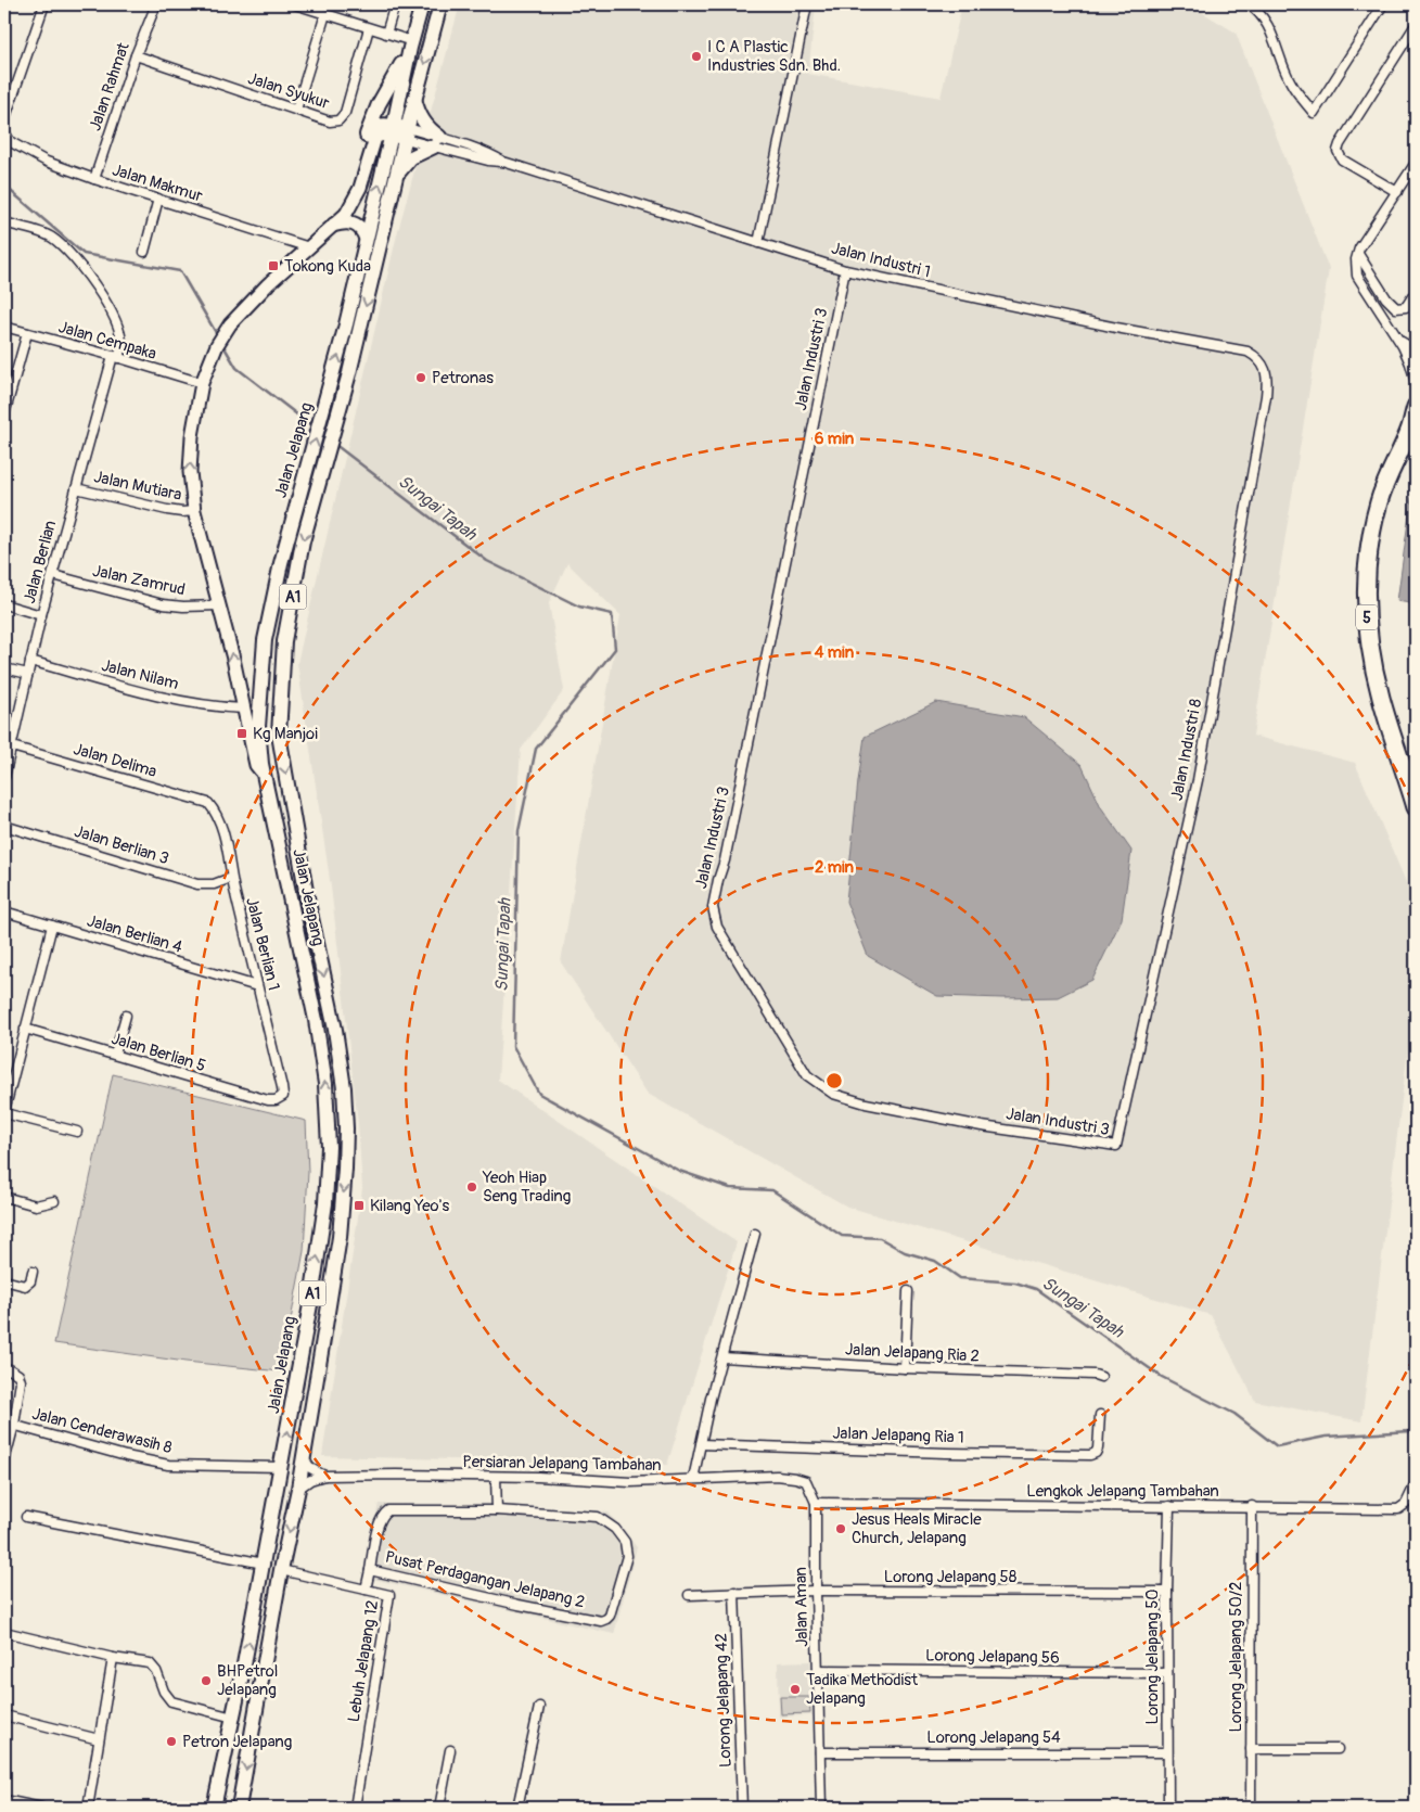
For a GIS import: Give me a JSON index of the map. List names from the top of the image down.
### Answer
{
  "streets": {
    "highway": ["5"],
    "main road": ["Jalan Jelapang", "A1"],
    "street": [
      "Jalan Rahmat",
      "Jalan Syukur",
      "Jalan Makmur",
      "Jalan Industri 1",
      "Jalan Cempaka",
      "Jalan Industri 3",
      "Jalan Mutiara",
      "Jalan Berlian",
      "Jalan Zamrud",
      "Jalan Nilam",
      "Jalan Industri 8",
      "Jalan Delima",
      "Jalan Berlian 3",
      "Jalan Berlian 4",
      "Jalan Berlian 1",
      "Jalan Berlian 5",
      "Jalan Jelapang Ria 2",
      "Jalan Cenderawasih 8",
      "Jalan Jelapang Ria 1",
      "Persiaran Jelapang Tambahan",
      "Lengkok Jelapang Tambahan",
      "Lorong Jelapang 58",
      "Pusat Perdagangan Jelapang 2",
      "Jalan Aman",
      "Lorong Jelapang 56",
      "Lorong Jelapang 50",
      "Lorong Jelapang 50/2",
      "Lebuh Jelapang 12",
      "Lorong Jelapang 42",
      "Lorong Jelapang 54"
    ]
  },
  "crossings": [
    ["Jalan Rahmat", "Jalan Syukur"],
    ["Jalan Rahmat", "Jalan Makmur"],
    ["Jalan Industri 1", "Jalan Industri 3"],
    ["Jalan Industri 1", "Jalan Jelapang"],
    ["Jalan Industri 1", "Jalan Industri 8"],
    ["Jalan Cempaka", "Jalan Berlian"],
    ["Jalan Industri 3", "Jalan Industri 8"],
    ["Jalan Jelapang", "Jalan Cenderawasih 8"],
    ["Jalan Jelapang", "Persiaran Jelapang Tambahan"],
    ["Jalan Jelapang", "Lebuh Jelapang 12"],
    ["Jalan Mutiara", "Jalan Berlian"],
    ["Jalan Berlian", "Jalan Zamrud"],
    ["Jalan Berlian", "Jalan Nilam"],
    ["Jalan Berlian", "Jalan Delima"],
    ["Jalan Delima", "Jalan Berlian 1"],
    ["Jalan Berlian 3", "Jalan Berlian 1"],
    ["Jalan Berlian 4", "Jalan Berlian 1"],
    ["Jalan Berlian 1", "Jalan Berlian 5"],
    ["Persiaran Jelapang Tambahan", "Lengkok Jelapang Tambahan"],
    ["Persiaran Jelapang Tambahan", "Jalan Aman"],
    ["Lengkok Jelapang Tambahan", "Jalan Aman"],
    ["Lengkok Jelapang Tambahan", "Lorong Jelapang 50"],
    ["Lengkok Jelapang Tambahan", "Lorong Jelapang 50/2"],
    ["Lorong Jelapang 58", "Jalan Aman"],
    ["Lorong Jelapang 58", "Lorong Jelapang 50"],
    ["Lorong Jelapang 58", "Lorong Jelapang 42"],
    ["Jalan Aman", "Lorong Jelapang 56"],
    ["Jalan Aman", "Lorong Jelapang 54"],
    ["Lorong Jelapang 56", "Lorong Jelapang 50"],
    ["Lorong Jelapang 50", "Lorong Jelapang 54"]
  ],
  "water": ["Sungai Tapah"],
  "places": {
    "other": [
      "I C A Plastic Industries Sdn. Bhd.",
      "Petronas",
      "Yeoh Hiap Seng Trading",
      "Jesus Heals Miracle Church, Jelapang",
      "BHPetrol Jelapang",
      "Tadika Methodist Jelapang",
      "Petron Jelapang"
    ],
    "transit": ["Tokong Kuda", "Kg Manjoi", "Kilang Yeo's"]
  },
  "rings": ["6 min", "4 min", "2 min"]
}
